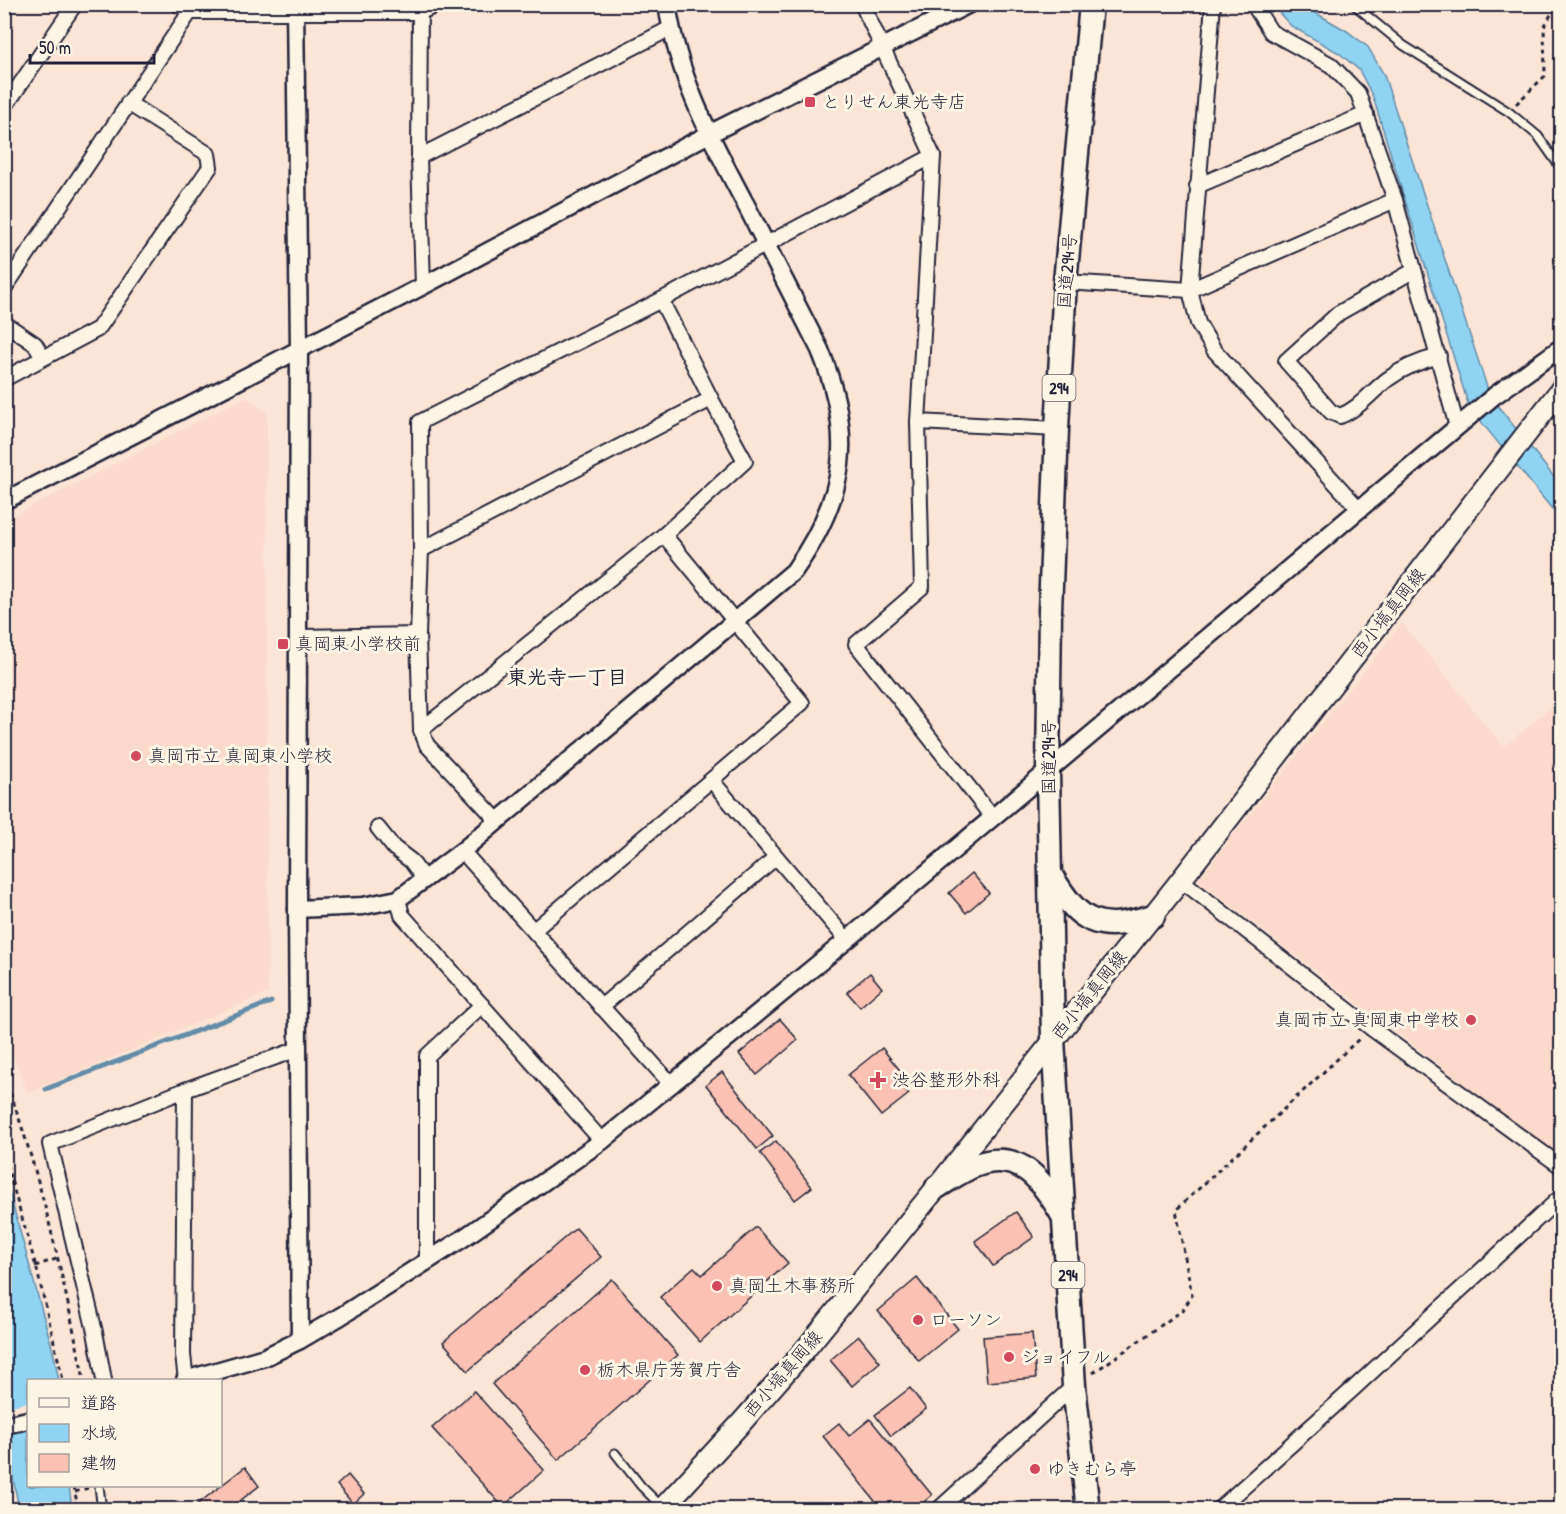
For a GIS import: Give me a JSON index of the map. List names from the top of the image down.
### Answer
{
  "streets": {
    "highway": ["国道294号", "294"],
    "main road": ["西小塙真岡線"]
  },
  "crossings": [
    ["国道294号", "西小塙真岡線"]
  ],
  "districts": ["東光寺一丁目"],
  "places": {
    "transit": ["とりせん東光寺店", "真岡東小学校前"],
    "other": [
      "真岡市立 真岡東小学校",
      "真岡市立 真岡東中学校",
      "真岡土木事務所",
      "ローソン",
      "ジョイフル",
      "栃木県庁芳賀庁舎",
      "ゆきむら亭"
    ],
    "health": ["渋谷整形外科"]
  },
  "legend": ["道路", "水域", "建物"],
  "scale_bar": "50 m"
}
